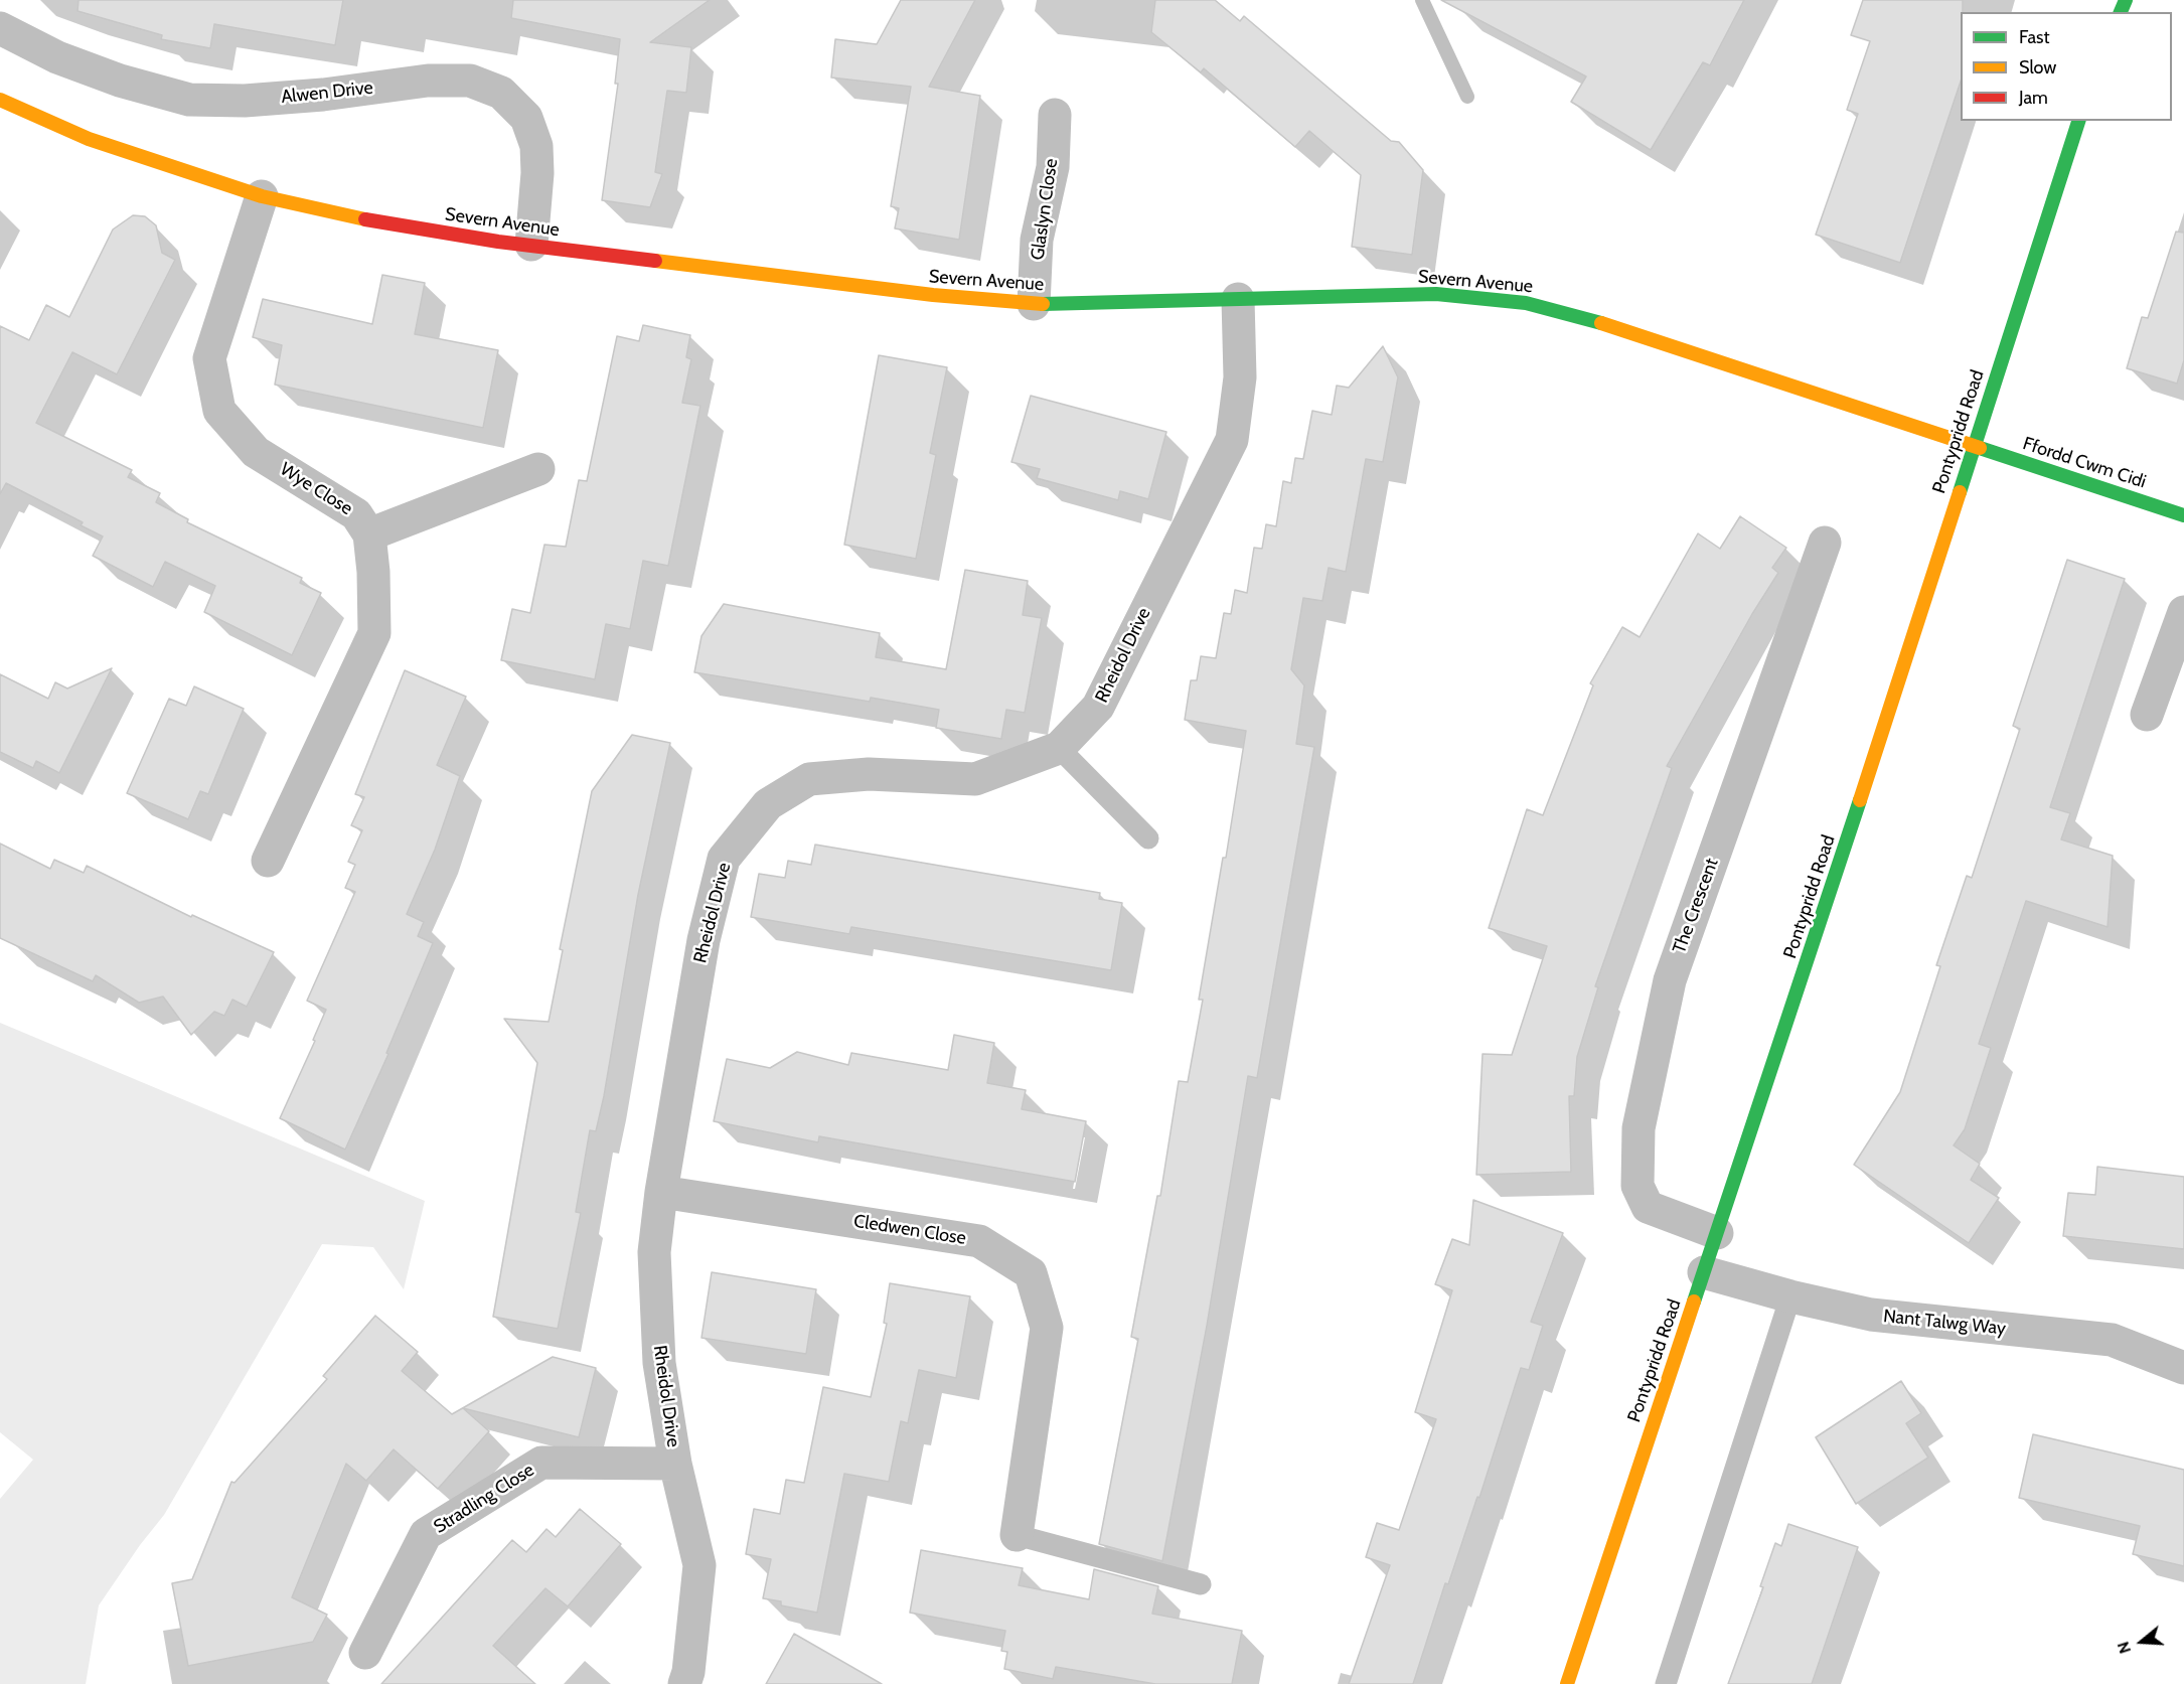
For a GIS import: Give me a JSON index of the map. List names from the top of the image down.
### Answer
{
  "streets": {
    "street": [
      "Alwen Drive",
      "Glaslyn Close",
      "Severn Avenue",
      "Pontypridd Road",
      "Ffordd Cwm Cidi",
      "Wye Close",
      "Rheidol Drive",
      "The Crescent",
      "Cledwen Close",
      "Nant Talwg Way",
      "Stradling Close"
    ]
  },
  "crossings": [
    ["Alwen Drive", "Severn Avenue"],
    ["Glaslyn Close", "Severn Avenue"],
    ["Severn Avenue", "Pontypridd Road"],
    ["Severn Avenue", "Ffordd Cwm Cidi"],
    ["Severn Avenue", "Wye Close"],
    ["Severn Avenue", "Rheidol Drive"],
    ["Pontypridd Road", "Ffordd Cwm Cidi"],
    ["Pontypridd Road", "The Crescent"],
    ["Pontypridd Road", "Nant Talwg Way"],
    ["Rheidol Drive", "Cledwen Close"],
    ["Rheidol Drive", "Stradling Close"]
  ],
  "legend": ["Fast", "Slow", "Jam"],
  "north": "left"
}
